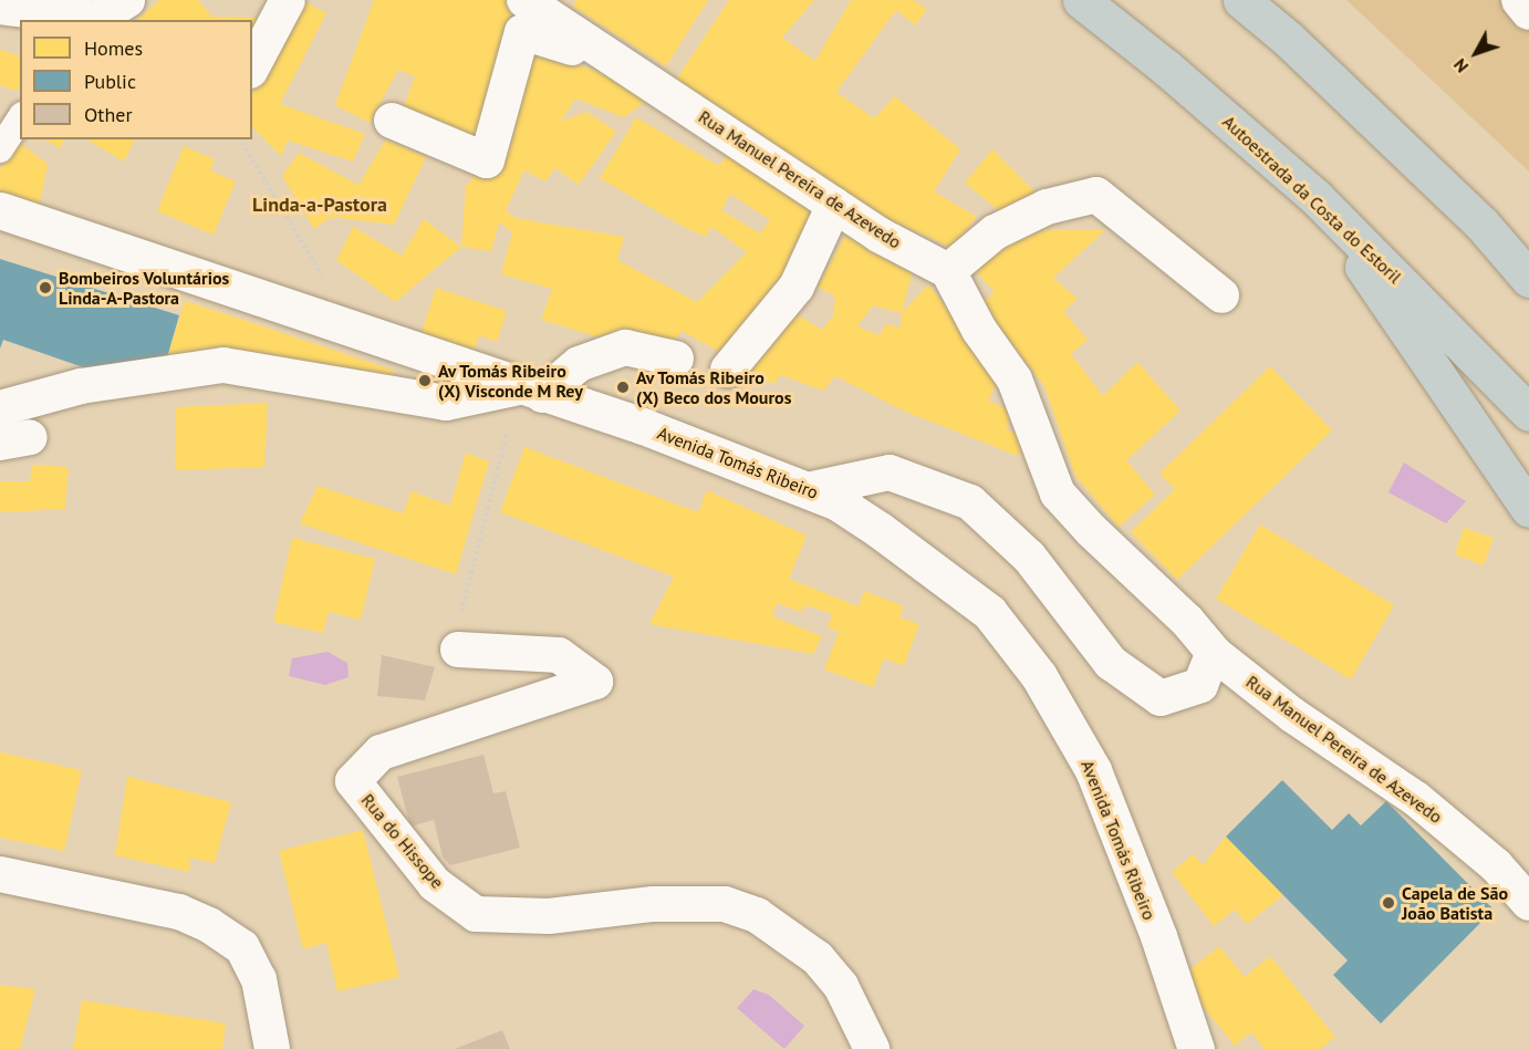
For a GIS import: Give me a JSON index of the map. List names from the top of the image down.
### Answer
{
  "streets": {
    "highway": ["Autoestrada da Costa do Estoril"],
    "street": ["Rua Manuel Pereira de Azevedo", "Avenida Tomás Ribeiro", "Rua do Hissope"]
  },
  "districts": ["Linda-a-Pastora"],
  "places": [
    "Bombeiros Voluntários Linda-A-Pastora",
    "Av Tomás Ribeiro (X) Visconde M Rey",
    "Av Tomás Ribeiro (X) Beco dos Mouros",
    "Capela de São João Batista"
  ],
  "legend": ["Homes", "Public", "Other"],
  "north": "bottom left"
}
